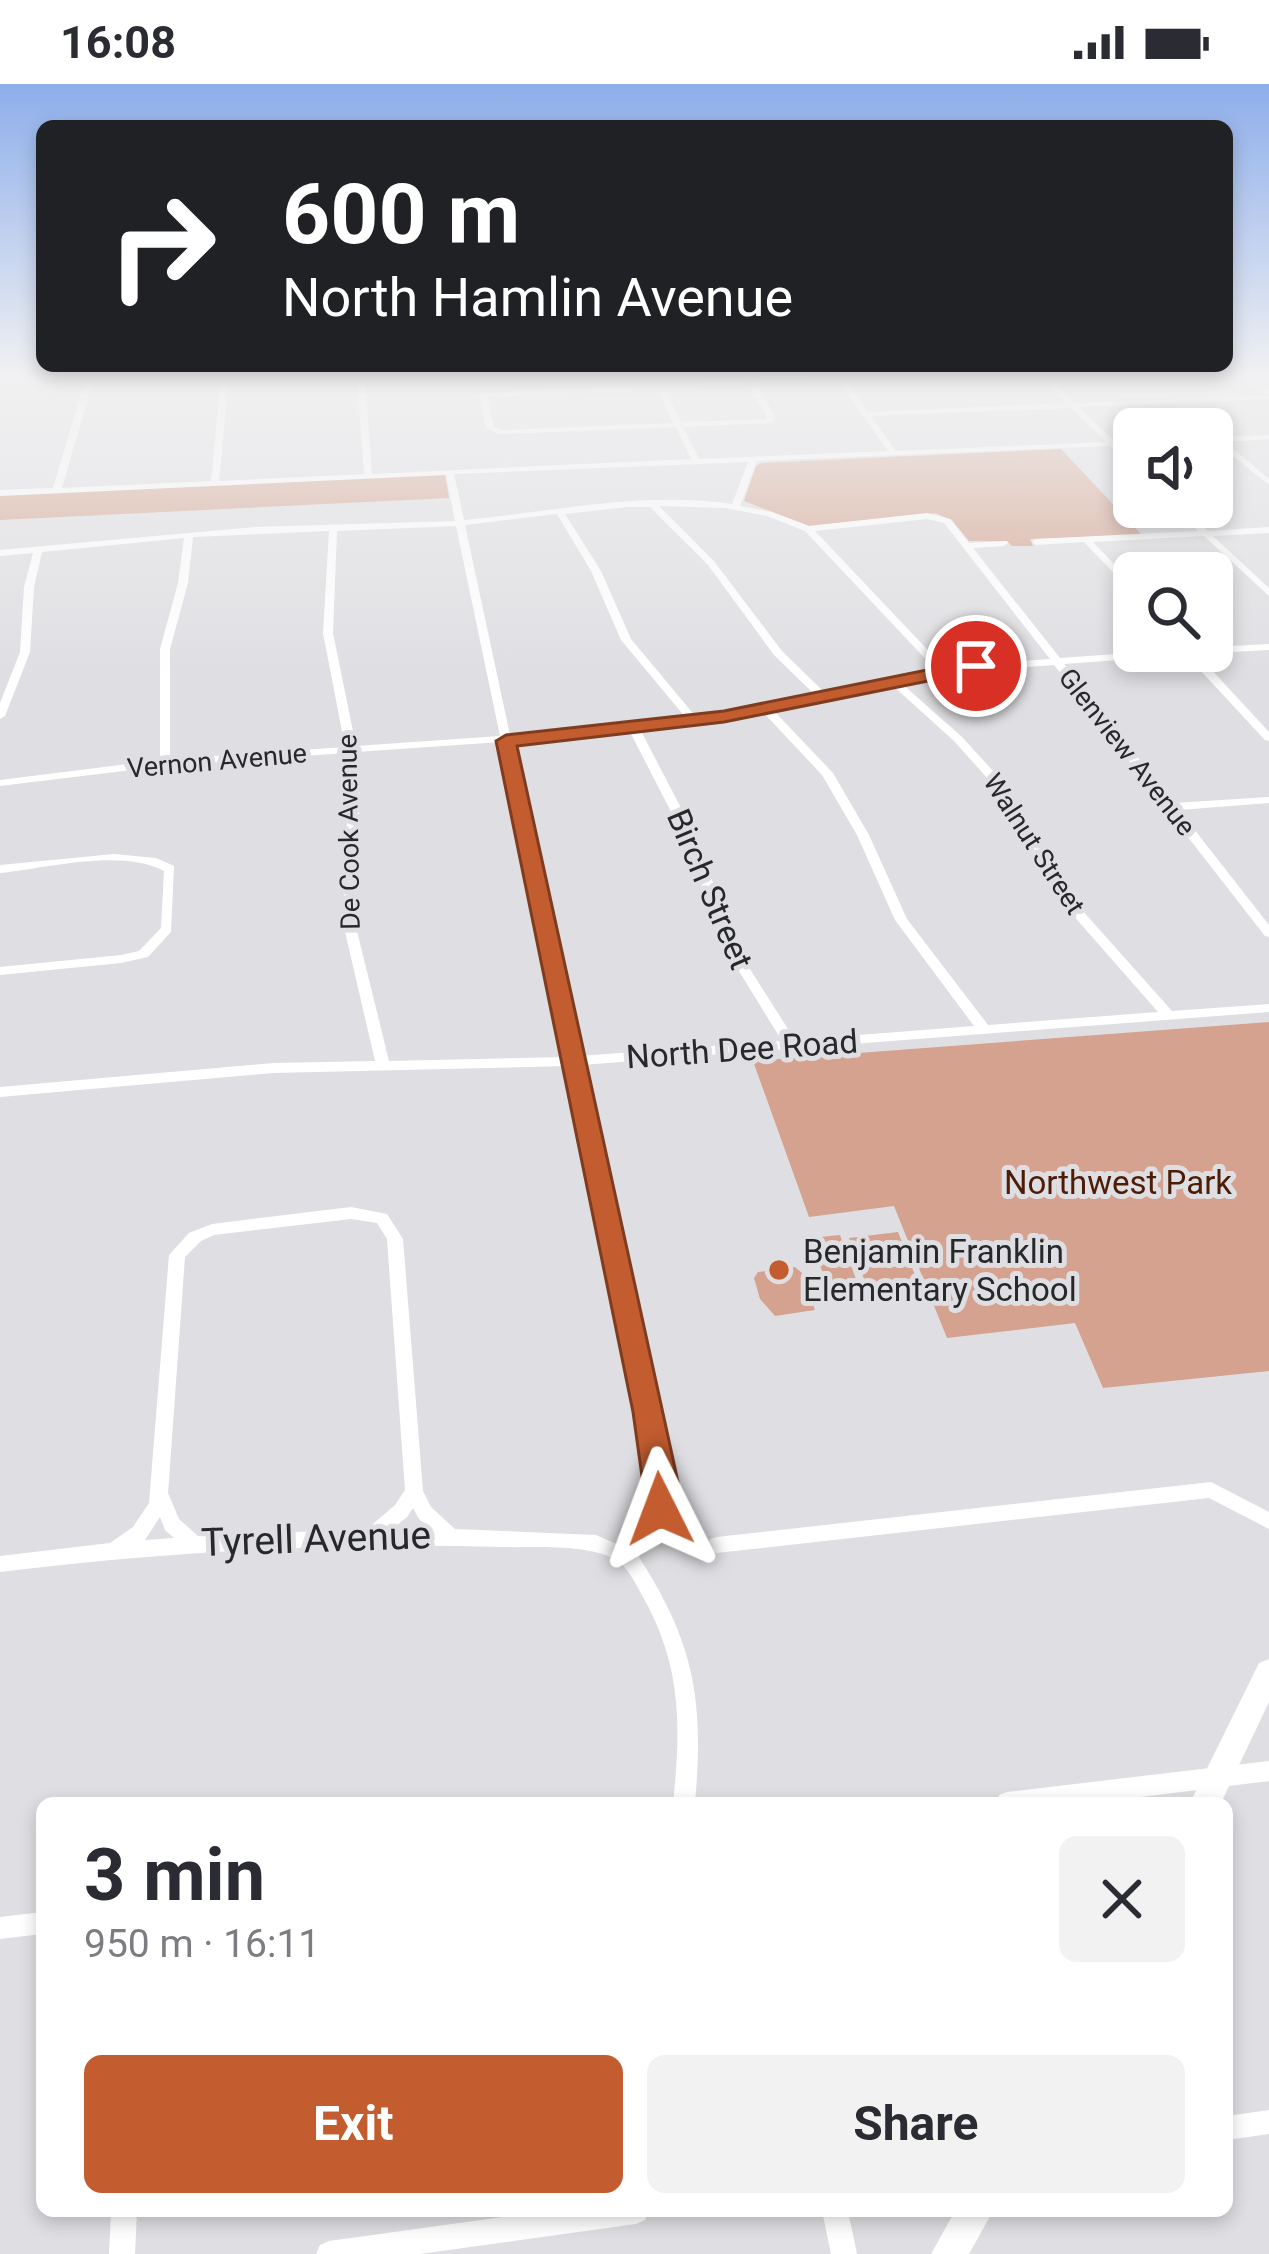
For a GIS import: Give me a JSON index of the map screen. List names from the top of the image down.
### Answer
{
  "streets": {
    "street": [
      "Glenview Avenue",
      "Vernon Avenue",
      "De Cook Avenue",
      "Walnut Street",
      "Birch Street",
      "North Dee Road",
      "Tyrell Avenue"
    ]
  },
  "crossings": [
    ["Glenview Avenue", "Vernon Avenue"],
    ["Vernon Avenue", "De Cook Avenue"],
    ["Vernon Avenue", "Walnut Street"],
    ["Vernon Avenue", "Birch Street"],
    ["De Cook Avenue", "North Dee Road"],
    ["Walnut Street", "North Dee Road"],
    ["Birch Street", "North Dee Road"]
  ],
  "parks": ["Northwest Park"],
  "places": ["Benjamin Franklin Elementary School"],
  "page": {
    "status": "16:08",
    "turn": ["600 m", "North Hamlin Avenue"],
    "heading": ["3 min", "950 m · 16:11"],
    "buttons": ["Exit", "Share"]
  }
}
